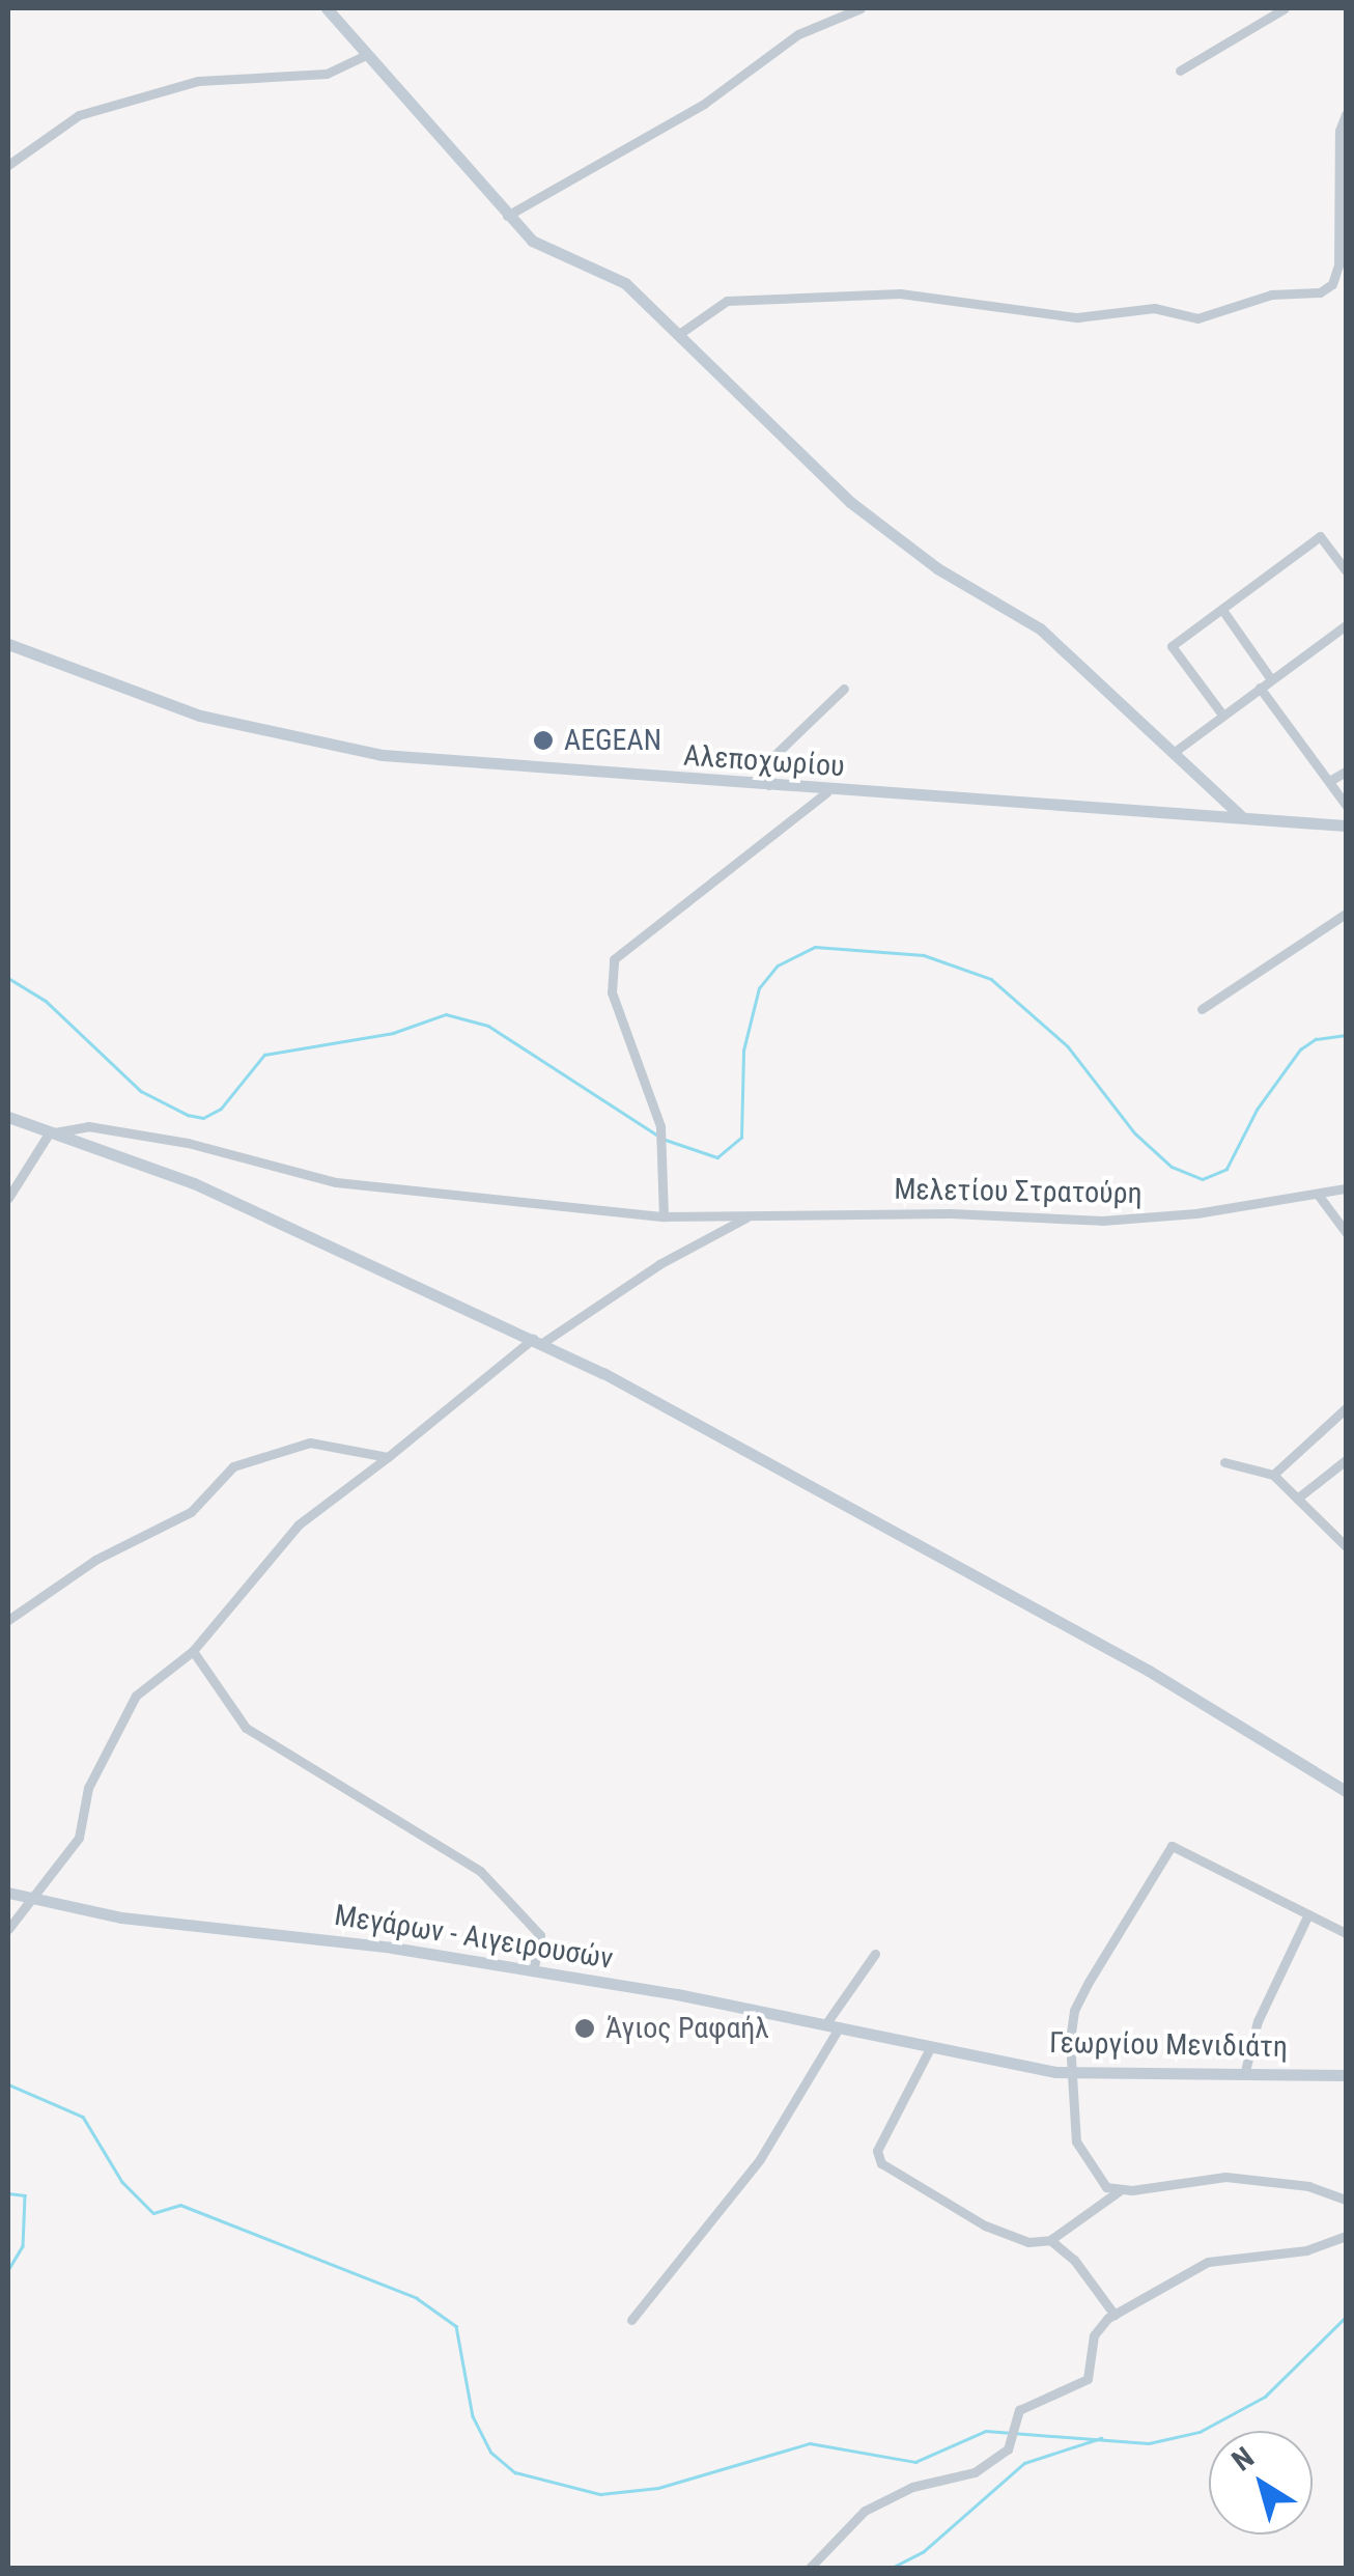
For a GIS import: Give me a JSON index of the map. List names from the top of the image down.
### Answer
{
  "streets": {
    "street": [
      "Αλεποχωρίου",
      "Μελετίου Στρατούρη",
      "Μεγάρων - Αιγειρουσών",
      "Γεωργίου Μενιδιάτη"
    ]
  },
  "crossings": [
    ["Μεγάρων - Αιγειρουσών", "Γεωργίου Μενιδιάτη"]
  ],
  "places": ["AEGEAN", "Άγιος Ραφαήλ"],
  "north": "top left"
}
